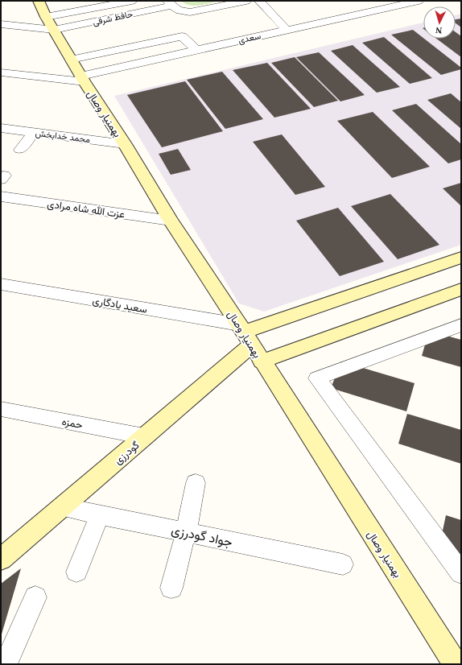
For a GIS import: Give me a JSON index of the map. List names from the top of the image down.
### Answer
{
  "streets": {
    "main road": ["بهمنیار وصال", "گودرزی"],
    "street": [
      "حافظ شرقی",
      "سعدی",
      "محمد خدابخش",
      "عزت الله شاه مرادی",
      "سعید یادگاری",
      "حمزه",
      "جواد گودرزی"
    ]
  },
  "crossings": [
    ["حافظ شرقی", "بهمنیار وصال"],
    ["سعدی", "بهمنیار وصال"],
    ["بهمنیار وصال", "محمد خدابخش"],
    ["بهمنیار وصال", "عزت الله شاه مرادی"],
    ["بهمنیار وصال", "سعید یادگاری"],
    ["بهمنیار وصال", "گودرزی"],
    ["سعید یادگاری", "گودرزی"],
    ["حمزه", "گودرزی"],
    ["گودرزی", "جواد گودرزی"]
  ],
  "north": "bottom"
}
